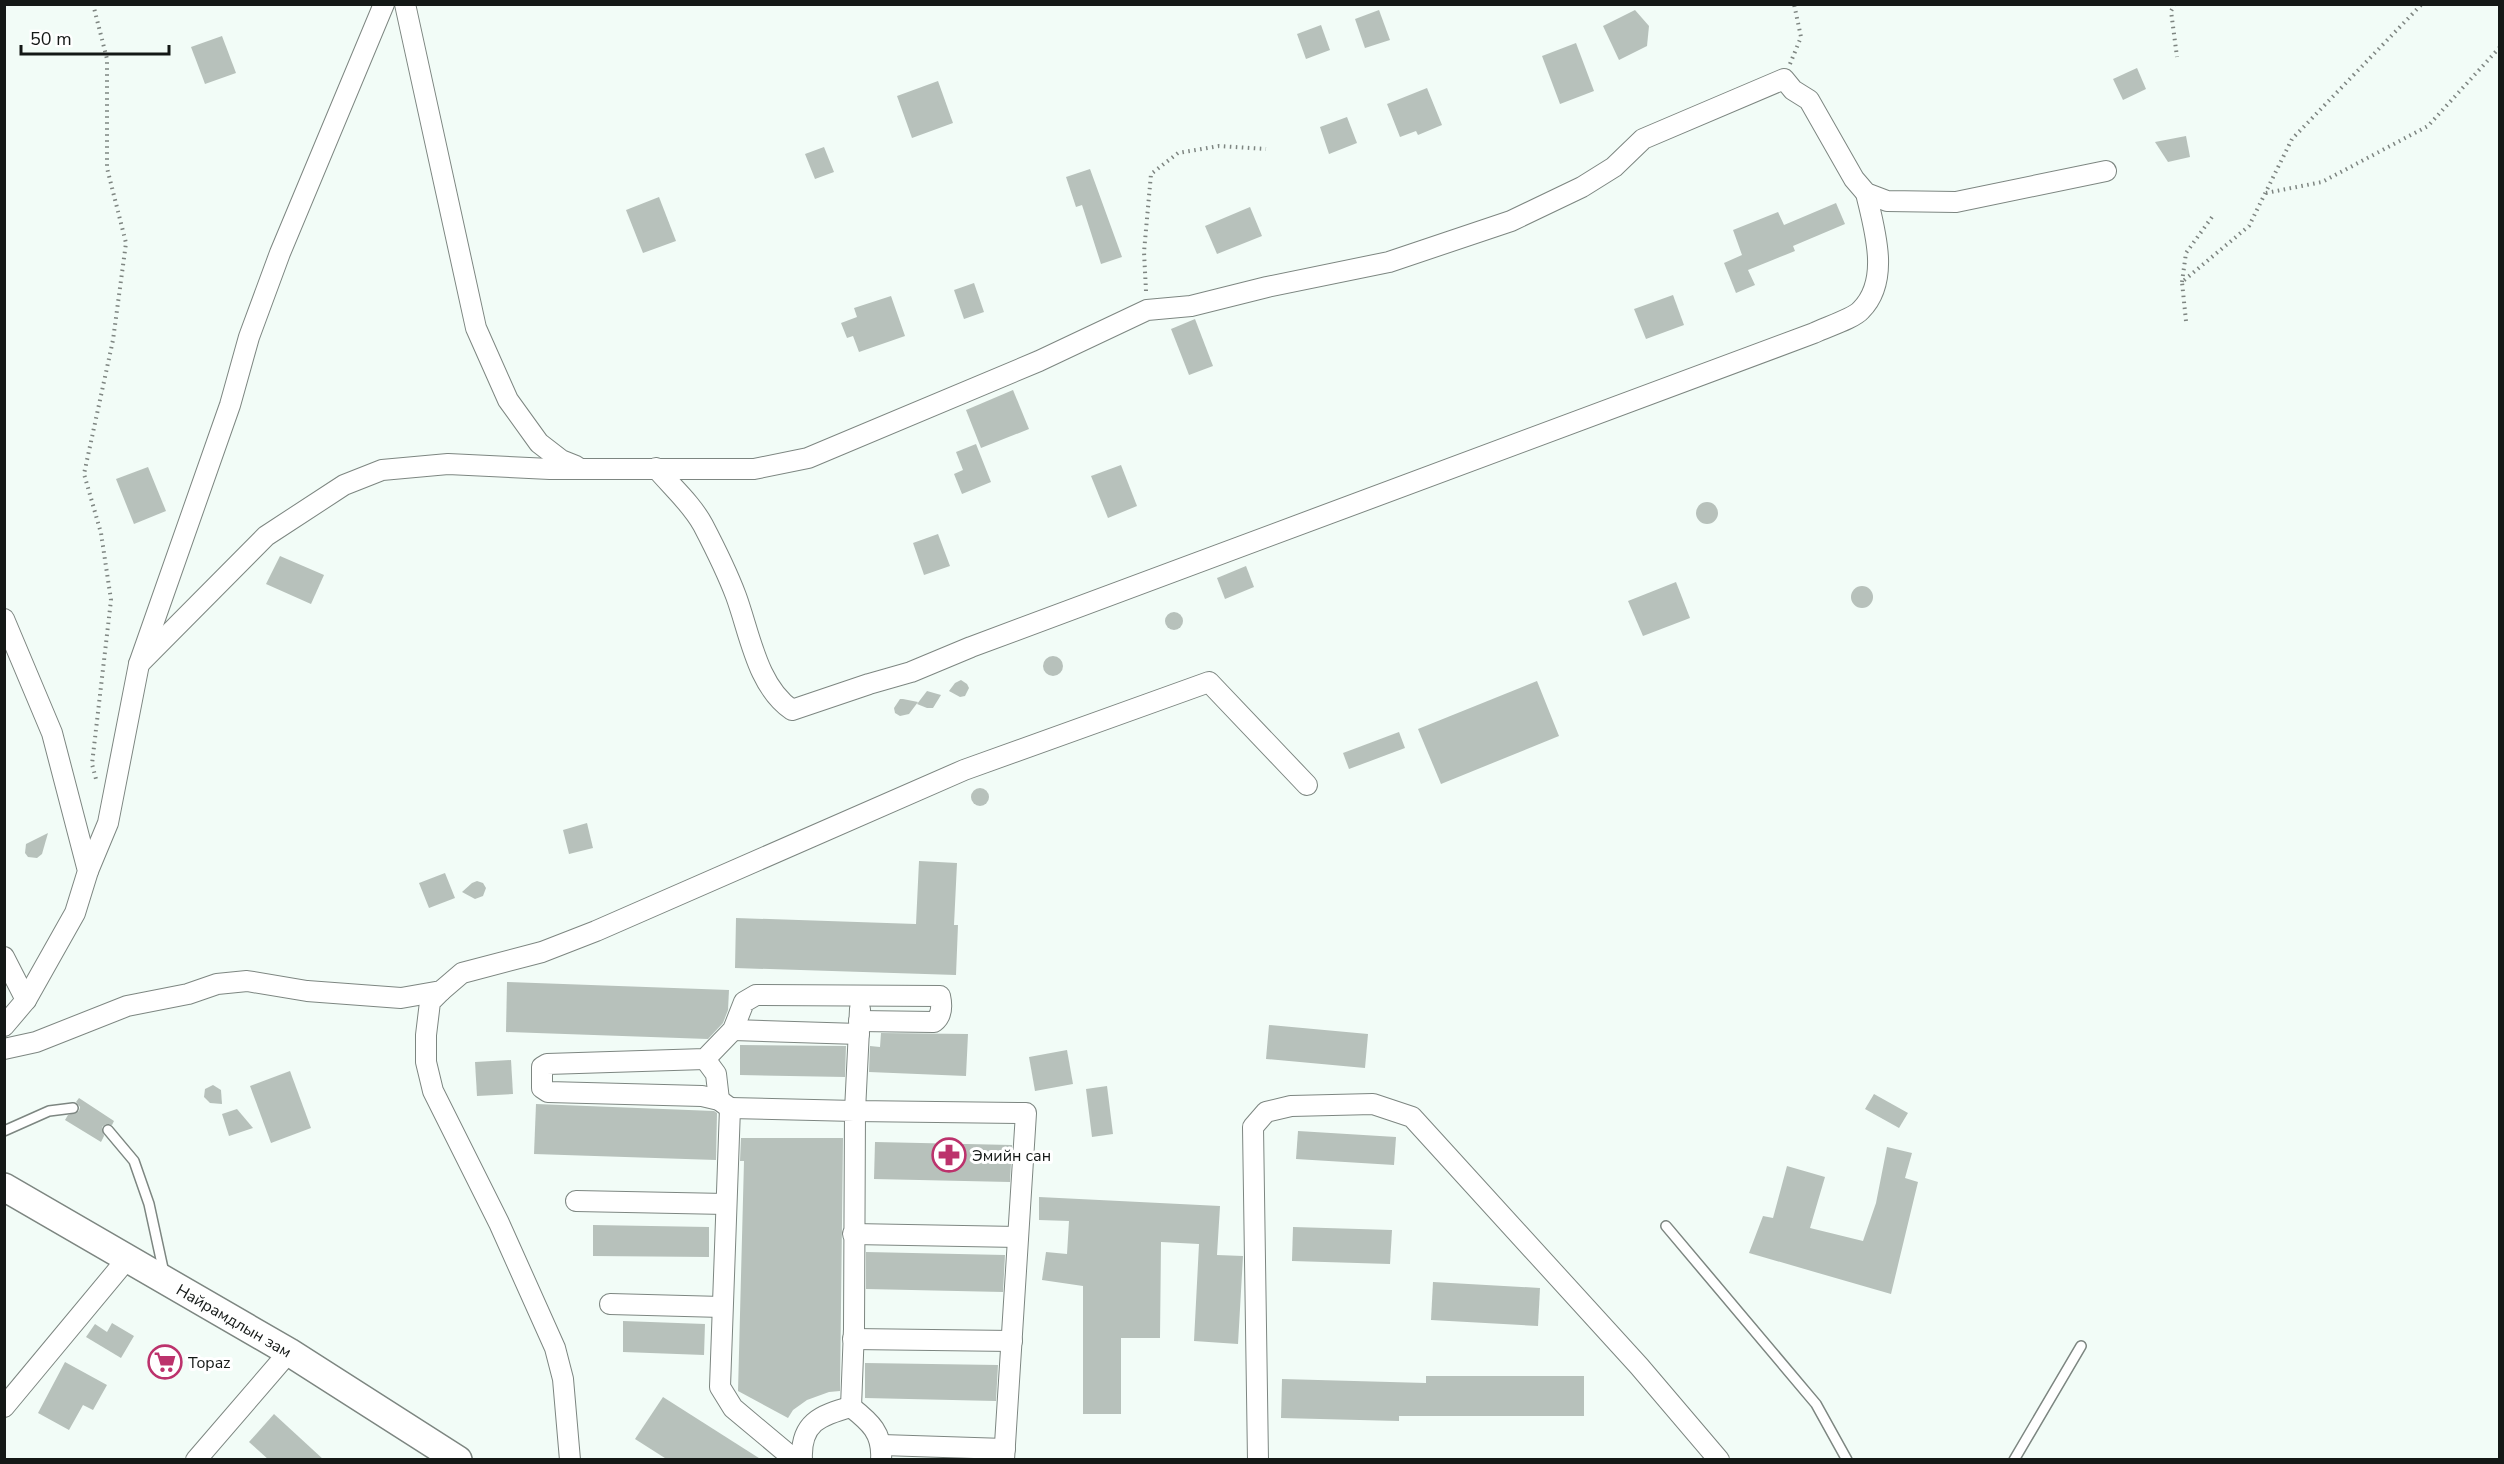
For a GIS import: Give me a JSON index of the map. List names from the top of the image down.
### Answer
{
  "streets": {
    "main road": ["Найрамдлын зам"]
  },
  "places": {
    "pharmacy": ["Эмийн сан"],
    "supermarket": ["Topaz"]
  },
  "scale_bar": "50 m"
}
